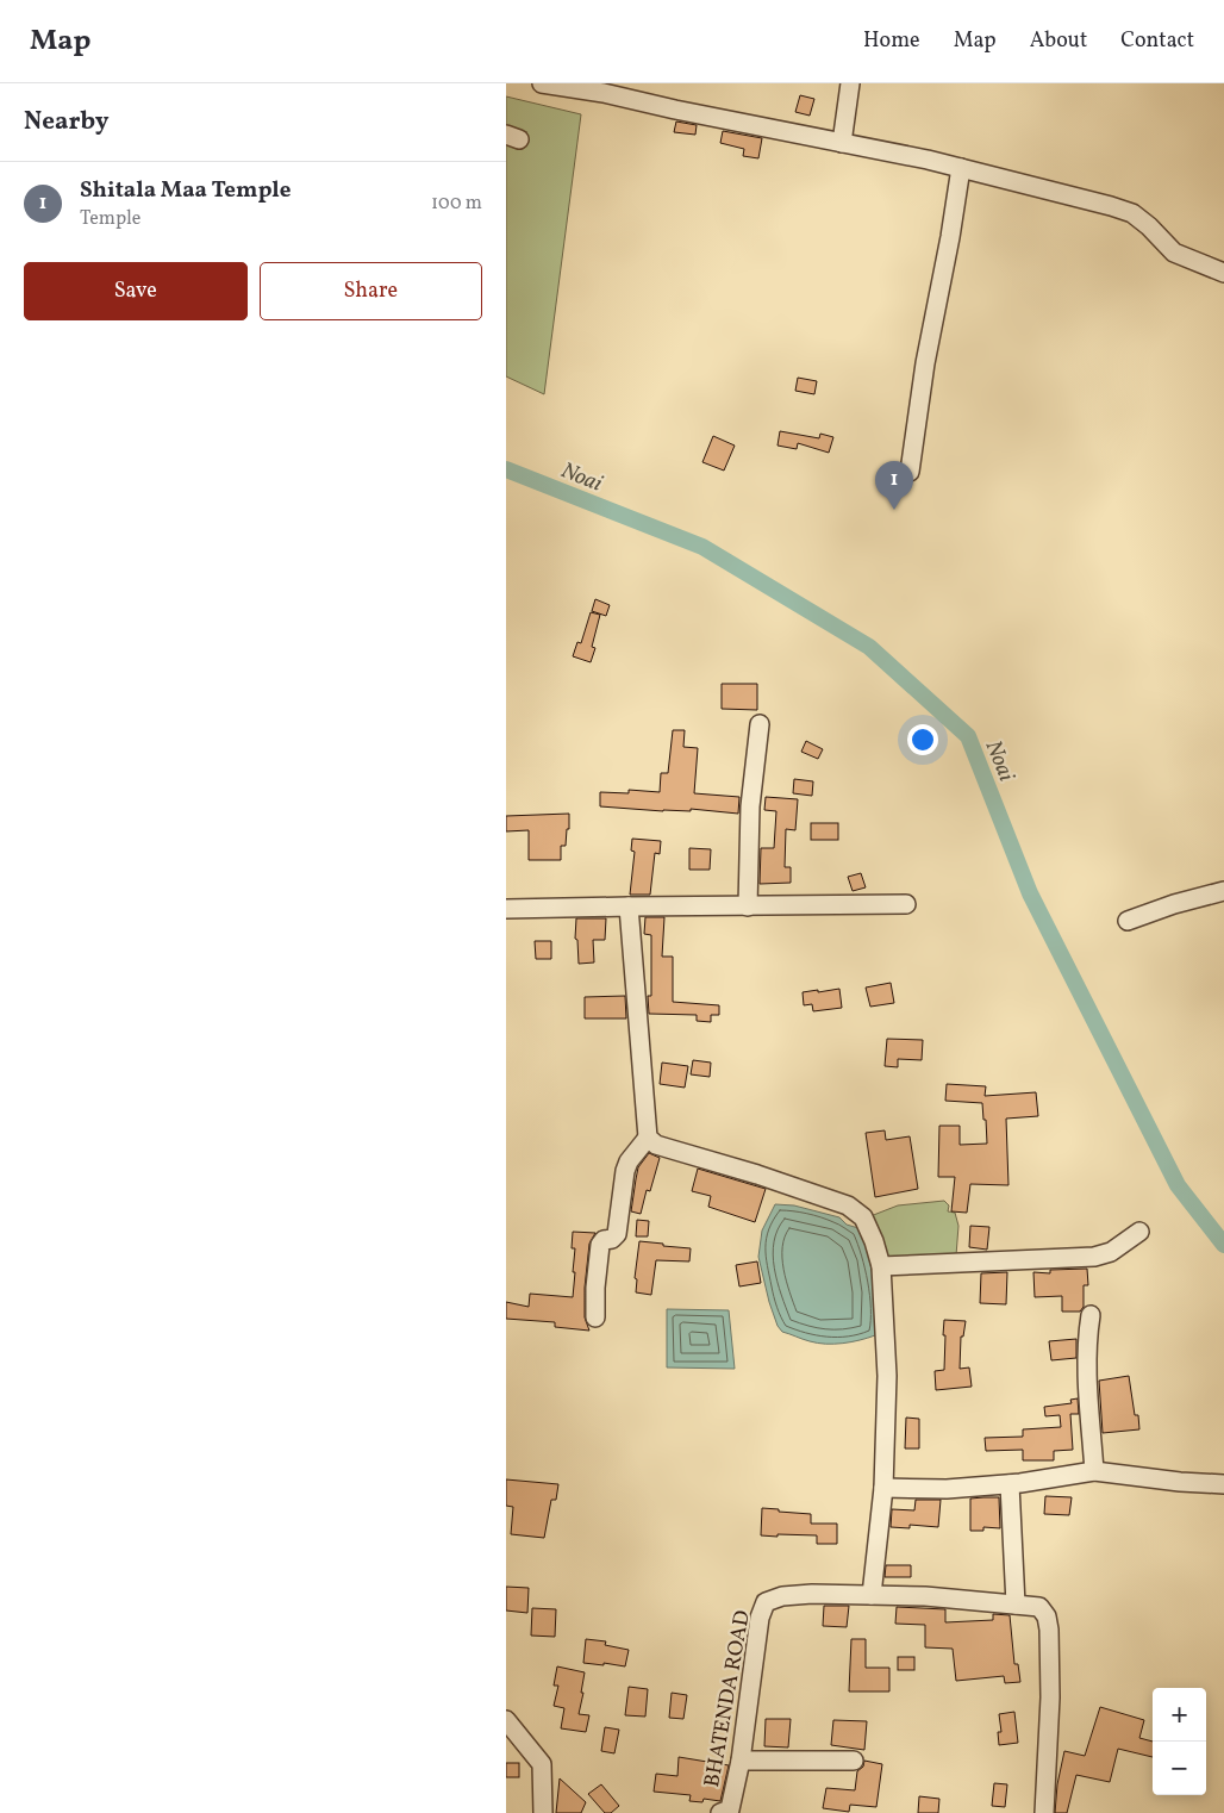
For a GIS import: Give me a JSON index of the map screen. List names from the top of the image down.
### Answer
{
  "streets": {
    "street": ["BHATENDA ROAD"]
  },
  "water": ["Noai"],
  "page": {
    "header": "Map",
    "nav": [
      "Home",
      "Map",
      "About",
      "Contact"
    ],
    "heading": "Nearby",
    "list": [
      {
        "mark": "1",
        "name": "Shitala Maa Temple",
        "note": "Temple",
        "value": "100 m"
      }
    ],
    "buttons": ["Save", "Share"],
    "pins": "1",
    "map_buttons": ["+", "−"]
  }
}
